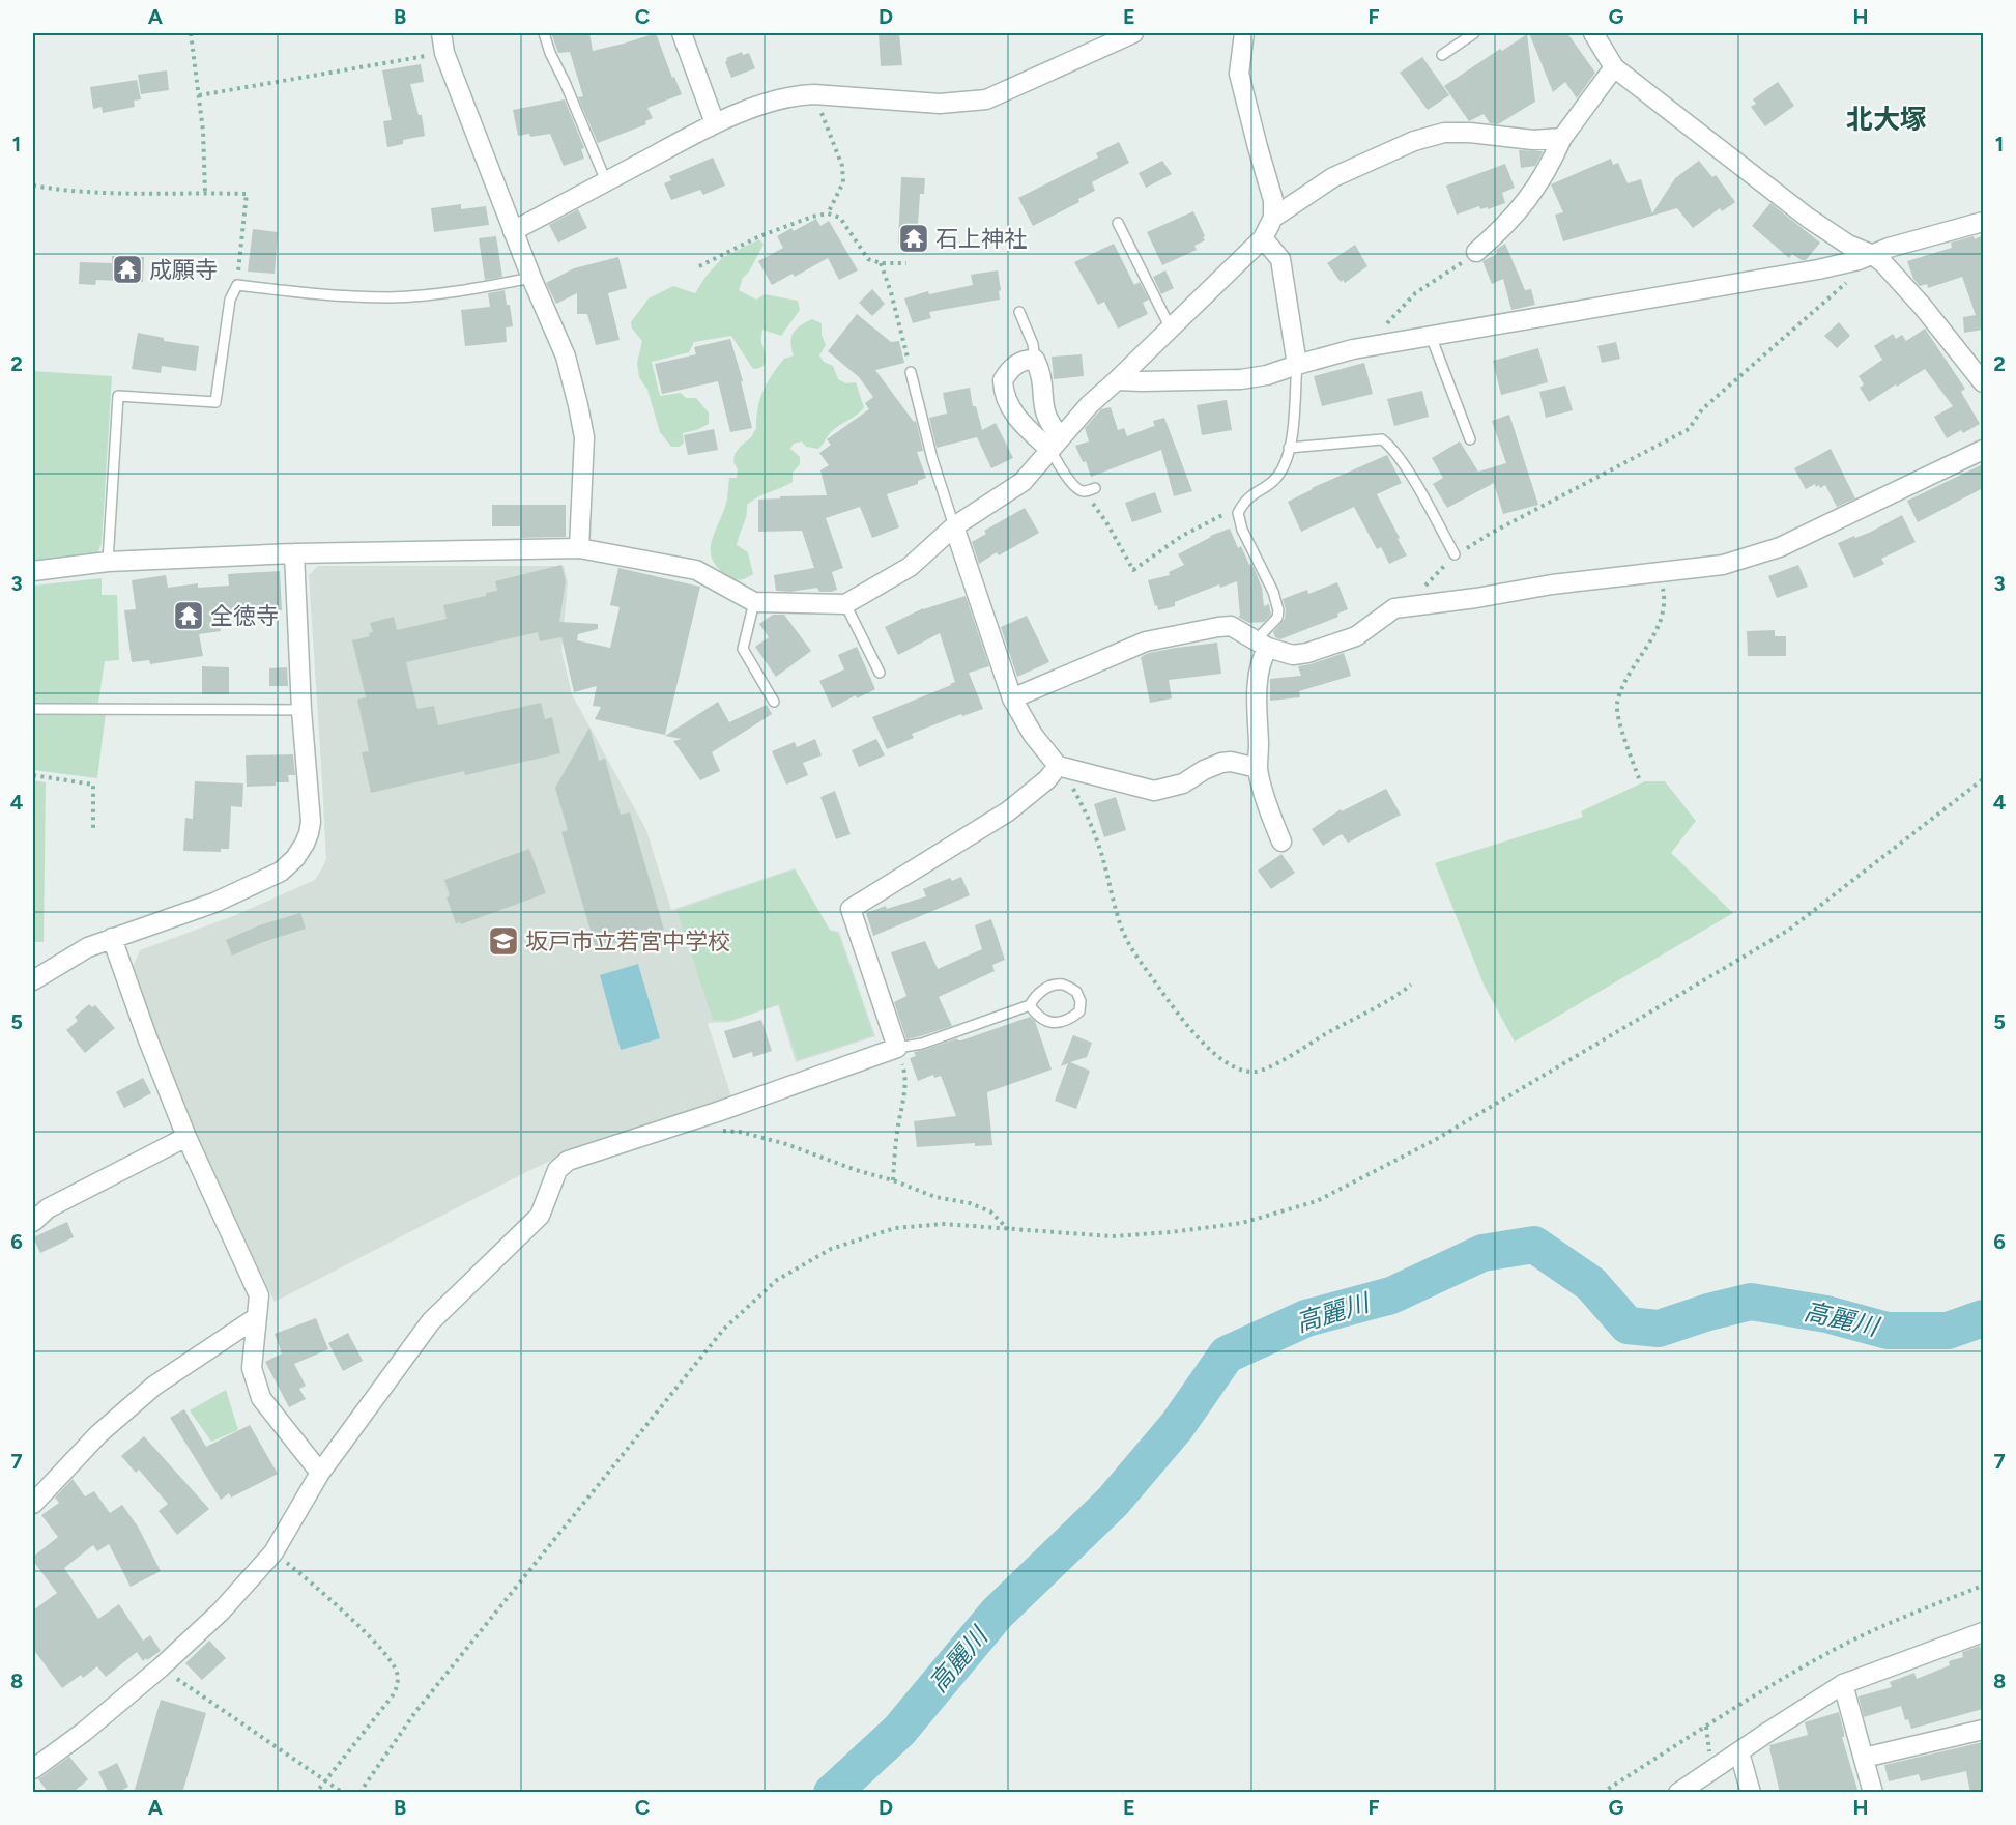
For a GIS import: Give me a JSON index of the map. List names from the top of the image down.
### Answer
{
  "districts": ["北大塚"],
  "water": ["高麗川"],
  "places": {
    "temple": ["石上神社", "成願寺", "全徳寺"],
    "school or university": ["坂戸市立若宮中学校"]
  },
  "grid": {
    "columns": [
      "A",
      "B",
      "C",
      "D",
      "E",
      "F",
      "G",
      "H"
    ],
    "rows": [
      "1",
      "2",
      "3",
      "4",
      "5",
      "6",
      "7",
      "8"
    ]
  }
}
